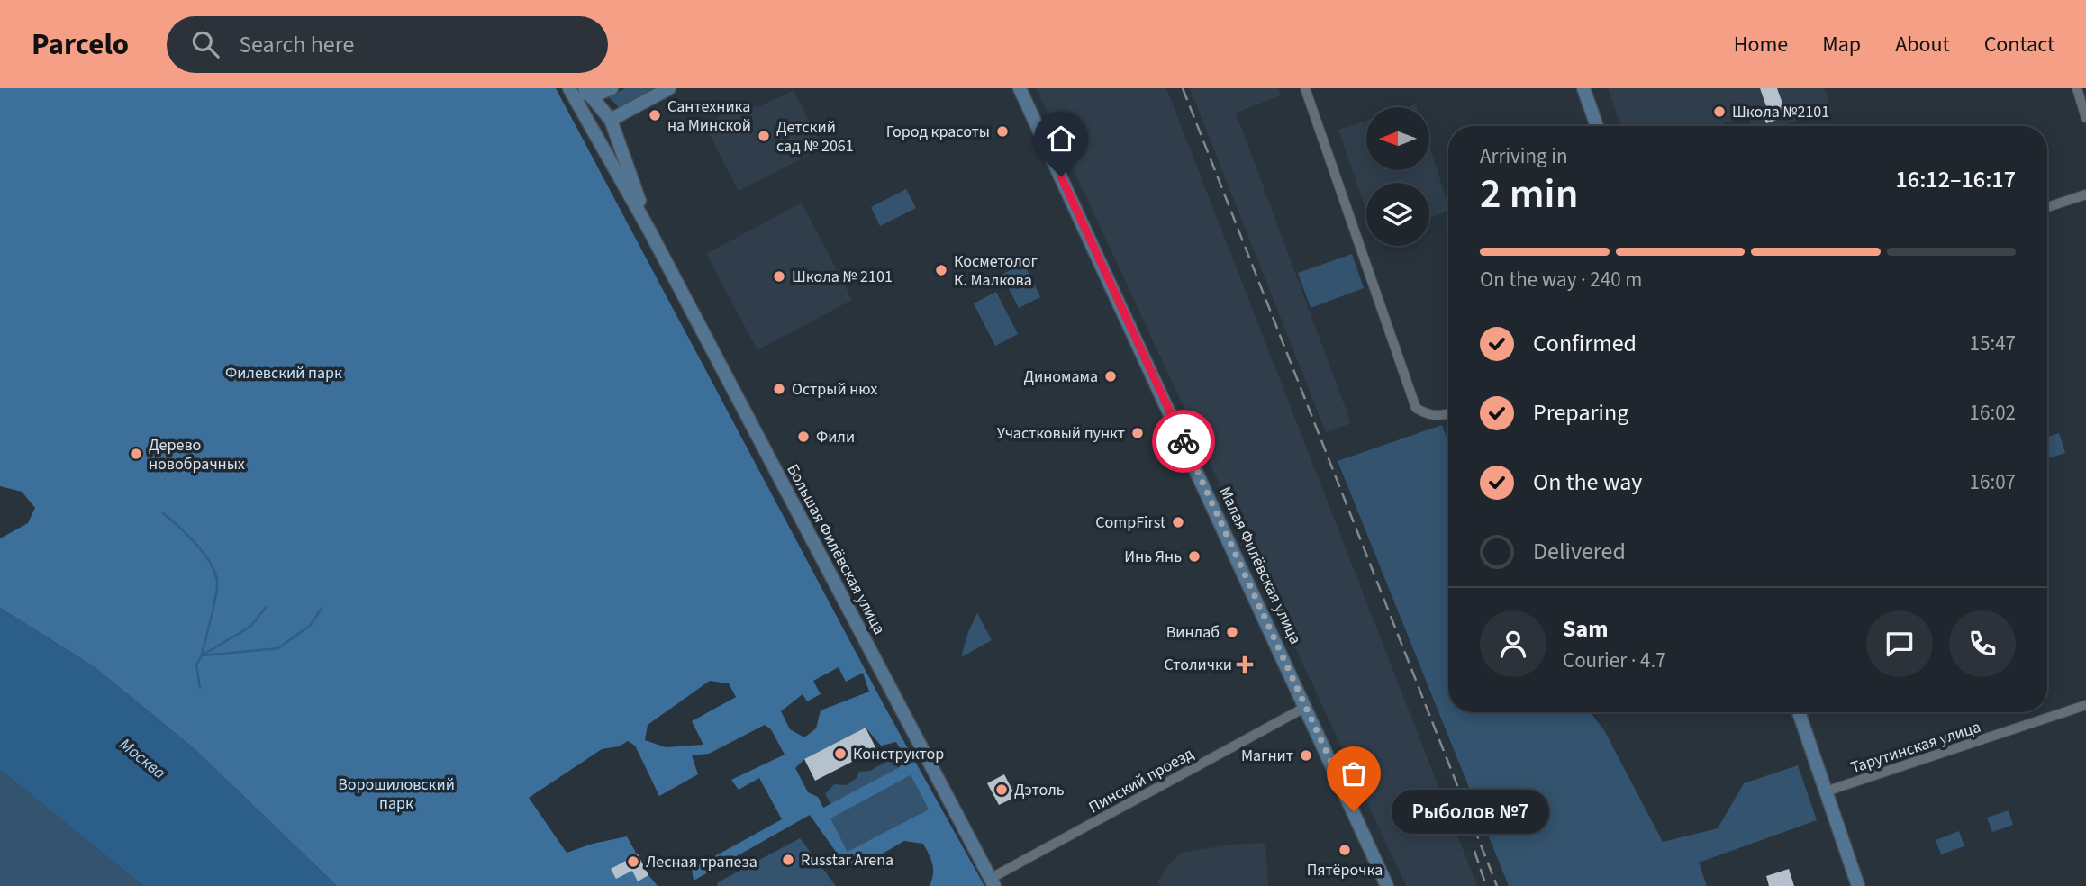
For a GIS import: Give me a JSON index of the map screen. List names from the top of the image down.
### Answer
{
  "streets": {
    "street": [
      "Большая Филёвская улица",
      "Малая Филёвская улица",
      "Тарутинская улица",
      "Пинский проезд"
    ]
  },
  "crossings": [
    ["Большая Филёвская улица", "Пинский проезд"],
    ["Малая Филёвская улица", "Пинский проезд"]
  ],
  "water": ["Москва"],
  "parks": ["Филевский парк", "Ворошиловский парк"],
  "places": {
    "other": [
      "Школа №2101",
      "Сантехника на Минской",
      "Город красоты",
      "Детский сад № 2061",
      "Косметолог К. Малкова",
      "Школа № 2101",
      "Диномама",
      "Острый нюх",
      "Участковый пункт",
      "Фили",
      "Дерево новобрачных",
      "CompFirst",
      "Инь Янь",
      "Винлаб",
      "Конструктор",
      "Магнит",
      "Дэтоль",
      "Рыболов №7",
      "Пятёрочка",
      "Russtar Arena",
      "Лесная трапеза"
    ],
    "health": ["Столички"]
  },
  "north": "left",
  "page": {
    "header": "Parcelo",
    "search": "Search here",
    "nav": [
      "Home",
      "Map",
      "About",
      "Contact"
    ],
    "heading": ["2 min", "Arriving in", "16:12–16:17"],
    "panel": ["Sam", "Courier · 4.7"],
    "bar": "On the way · 240 m",
    "list": [
      ["Confirmed", "15:47"],
      ["Preparing", "16:02"],
      ["On the way", "16:07"],
      "Delivered"
    ],
    "bubble": "Рыболов №7"
  }
}
